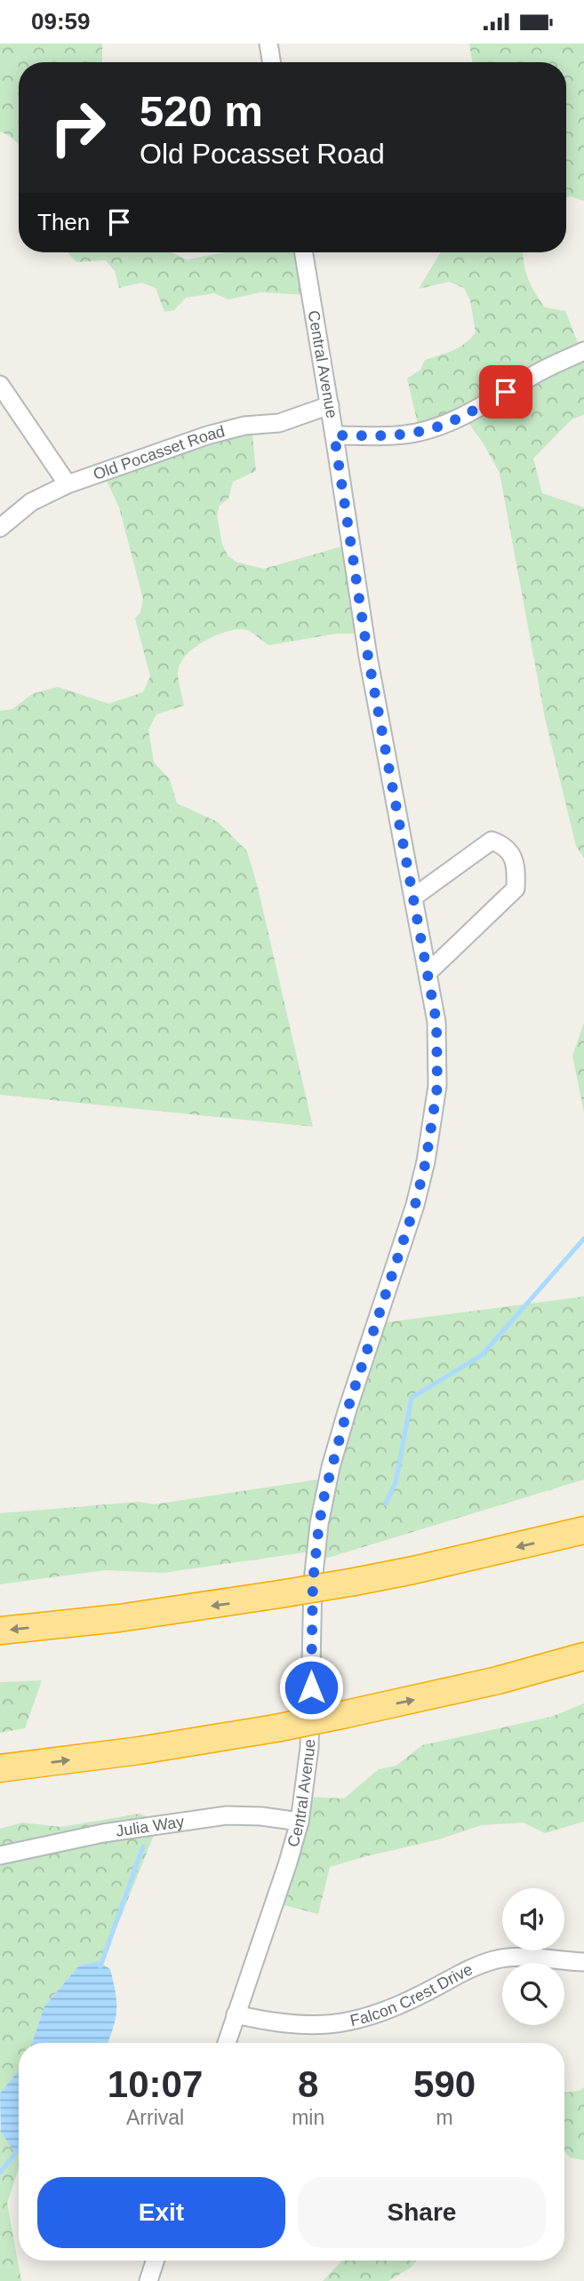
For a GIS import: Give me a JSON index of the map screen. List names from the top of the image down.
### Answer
{
  "streets": {
    "street": [
      "Central Avenue",
      "Old Pocasset Road",
      "Julia Way",
      "Falcon Crest Drive"
    ]
  },
  "crossings": [
    ["Central Avenue", "Old Pocasset Road"],
    ["Central Avenue", "Julia Way"],
    ["Central Avenue", "Falcon Crest Drive"]
  ],
  "page": {
    "status": "09:59",
    "turn": ["520 m", "Old Pocasset Road"],
    "then": "Then",
    "eta": [
      "10:07",
      "Arrival",
      "8",
      "min",
      "590",
      "m"
    ],
    "buttons": ["Exit", "Share"]
  }
}
